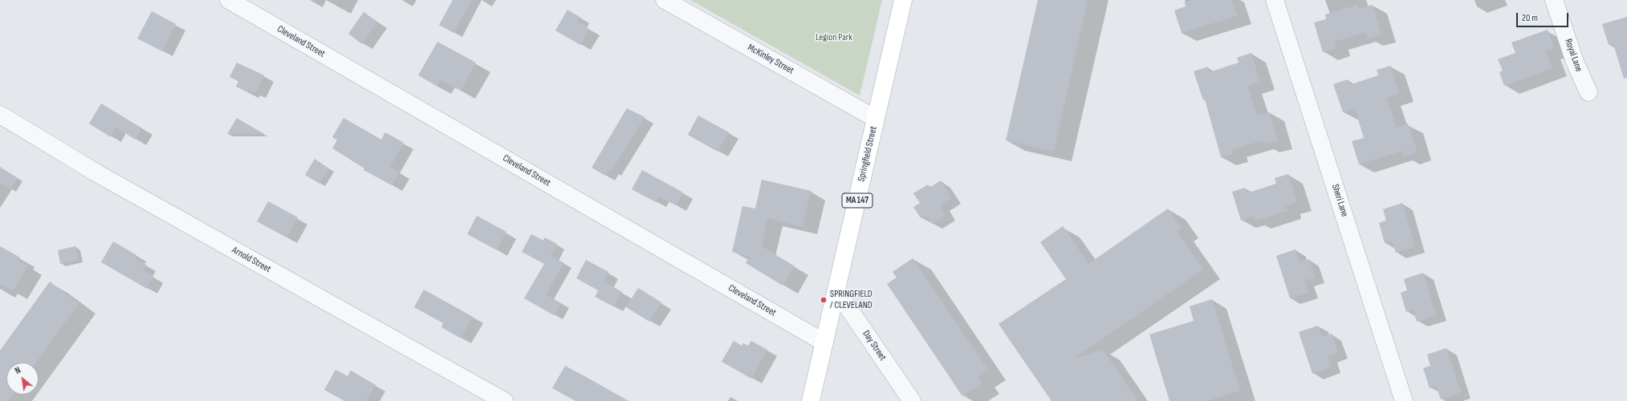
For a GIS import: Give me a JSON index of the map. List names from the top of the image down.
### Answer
{
  "streets": {
    "main road": ["Springfield Street", "MA 147"],
    "street": [
      "Cleveland Street",
      "Royal Lane",
      "McKinley Street",
      "Sheri Lane",
      "Arnold Street",
      "Day Street"
    ]
  },
  "crossings": [
    ["Cleveland Street", "Springfield Street"],
    ["McKinley Street", "Springfield Street"],
    ["Springfield Street", "Day Street"]
  ],
  "parks": ["Legion Park"],
  "places": ["SPRINGFIELD / CLEVELAND"],
  "scale_bar": "20 m",
  "north": "top left"
}
